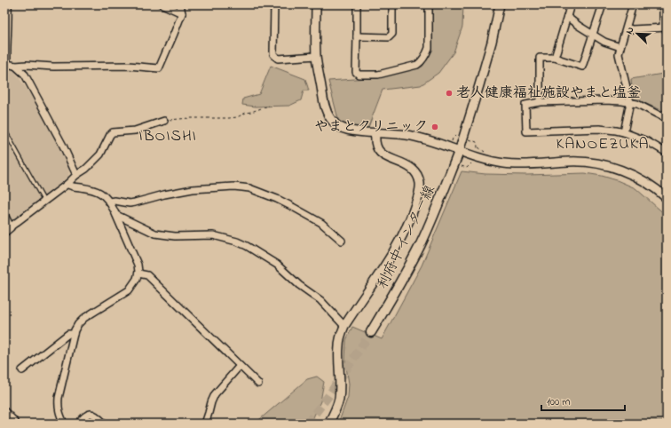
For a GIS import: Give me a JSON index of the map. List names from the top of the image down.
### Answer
{
  "streets": {
    "main road": ["利府中インター線"]
  },
  "districts": ["IBOISHI", "KANOEZUKA"],
  "places": ["老人健康福祉施設やまと塩釜", "やまとクリニック"],
  "scale_bar": "100 m",
  "north": "top left"
}
